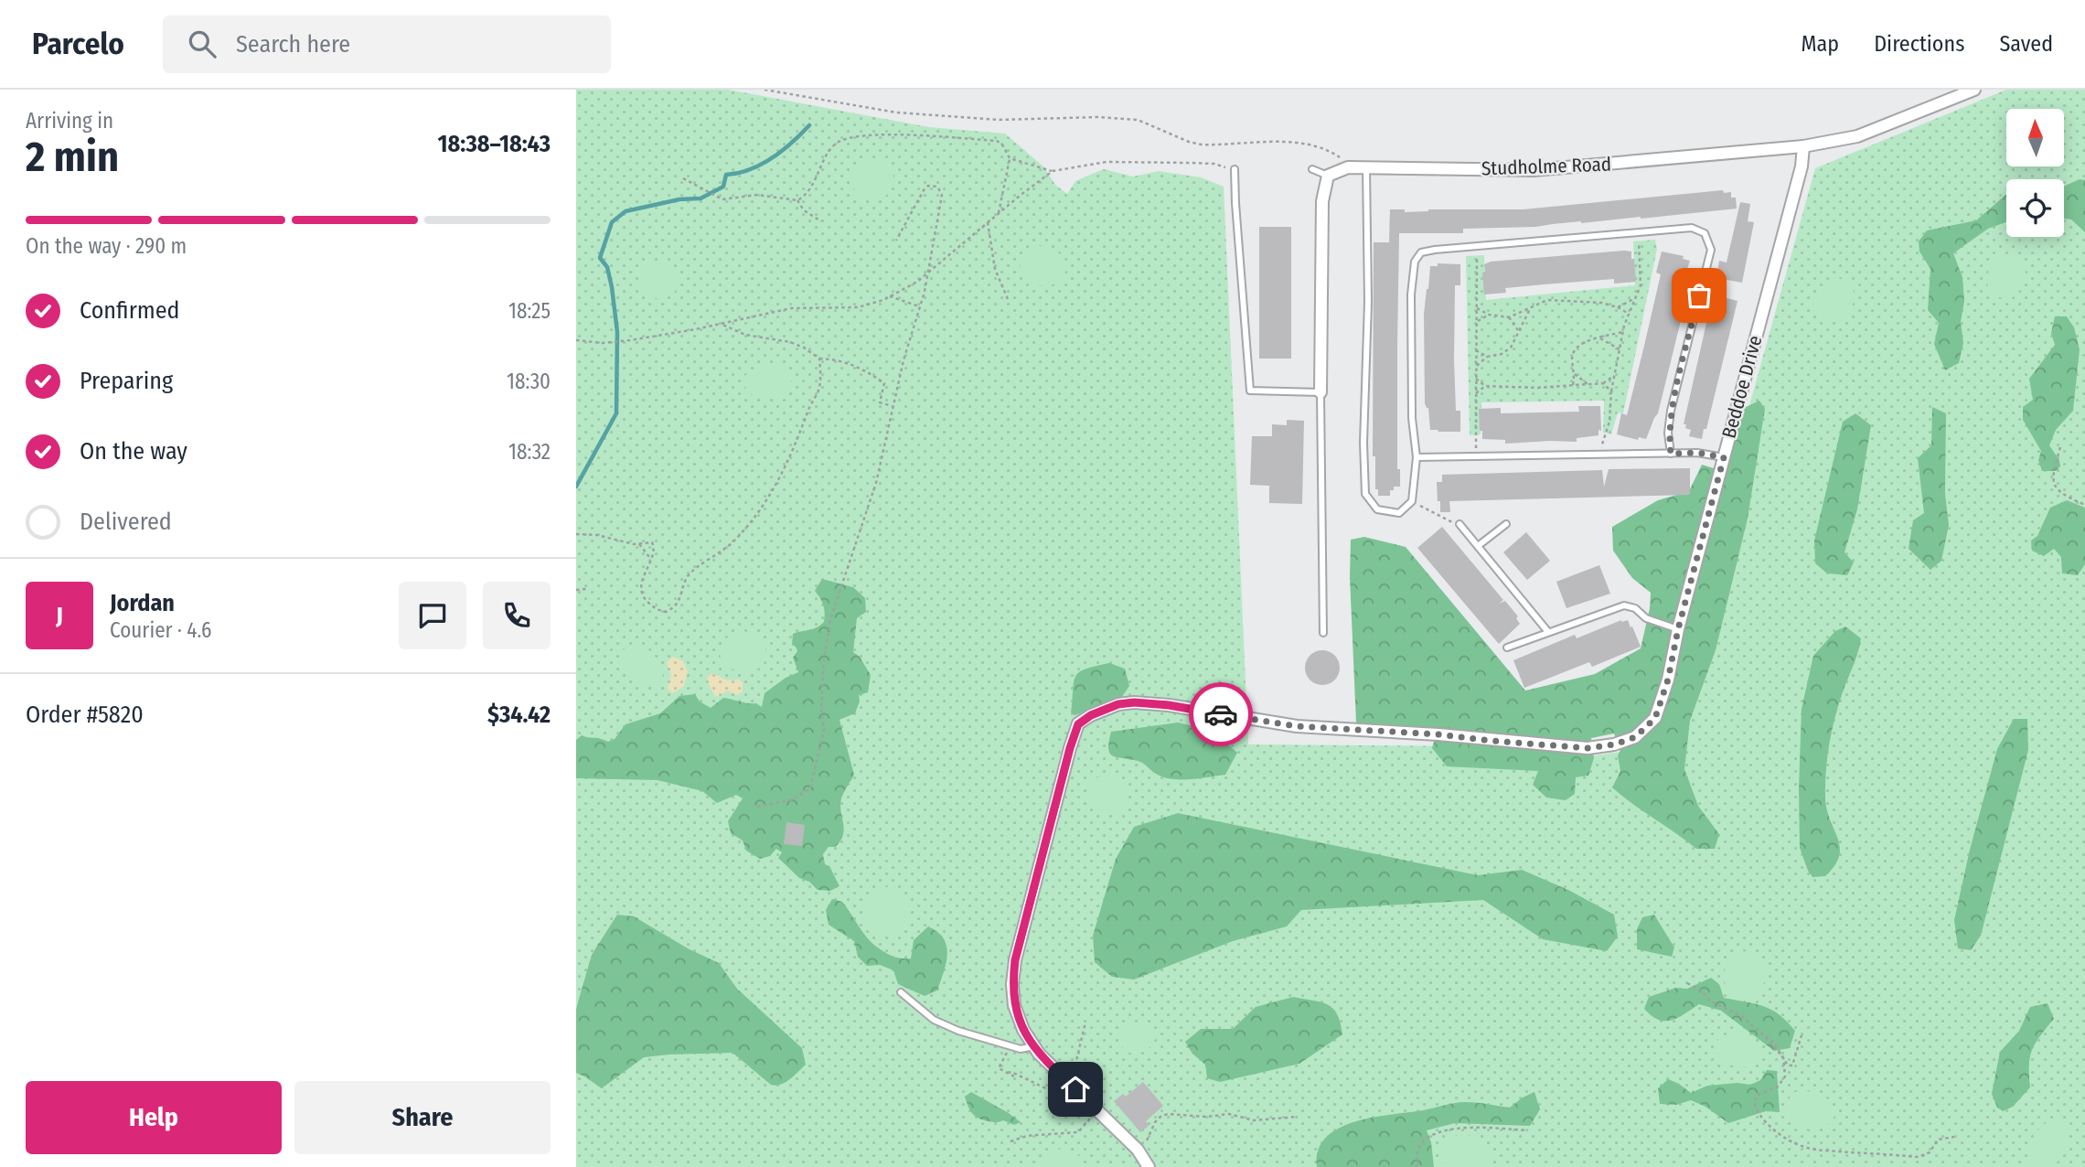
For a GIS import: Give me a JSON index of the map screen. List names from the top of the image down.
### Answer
{
  "streets": {
    "street": ["Studholme Road", "Beddoe Drive"]
  },
  "crossings": [
    ["Studholme Road", "Beddoe Drive"]
  ],
  "north": "top",
  "page": {
    "header": "Parcelo",
    "search": "Search here",
    "nav": ["Map", "Directions", "Saved"],
    "heading": ["2 min", "Arriving in", "18:38–18:43"],
    "panel": [
      "Jordan",
      "Courier · 4.6",
      "Order #5820",
      "$34.42"
    ],
    "bar": "On the way · 290 m",
    "list": [
      ["Confirmed", "18:25"],
      ["Preparing", "18:30"],
      ["On the way", "18:32"],
      "Delivered"
    ],
    "round": "J",
    "buttons": ["Help", "Share"]
  }
}
